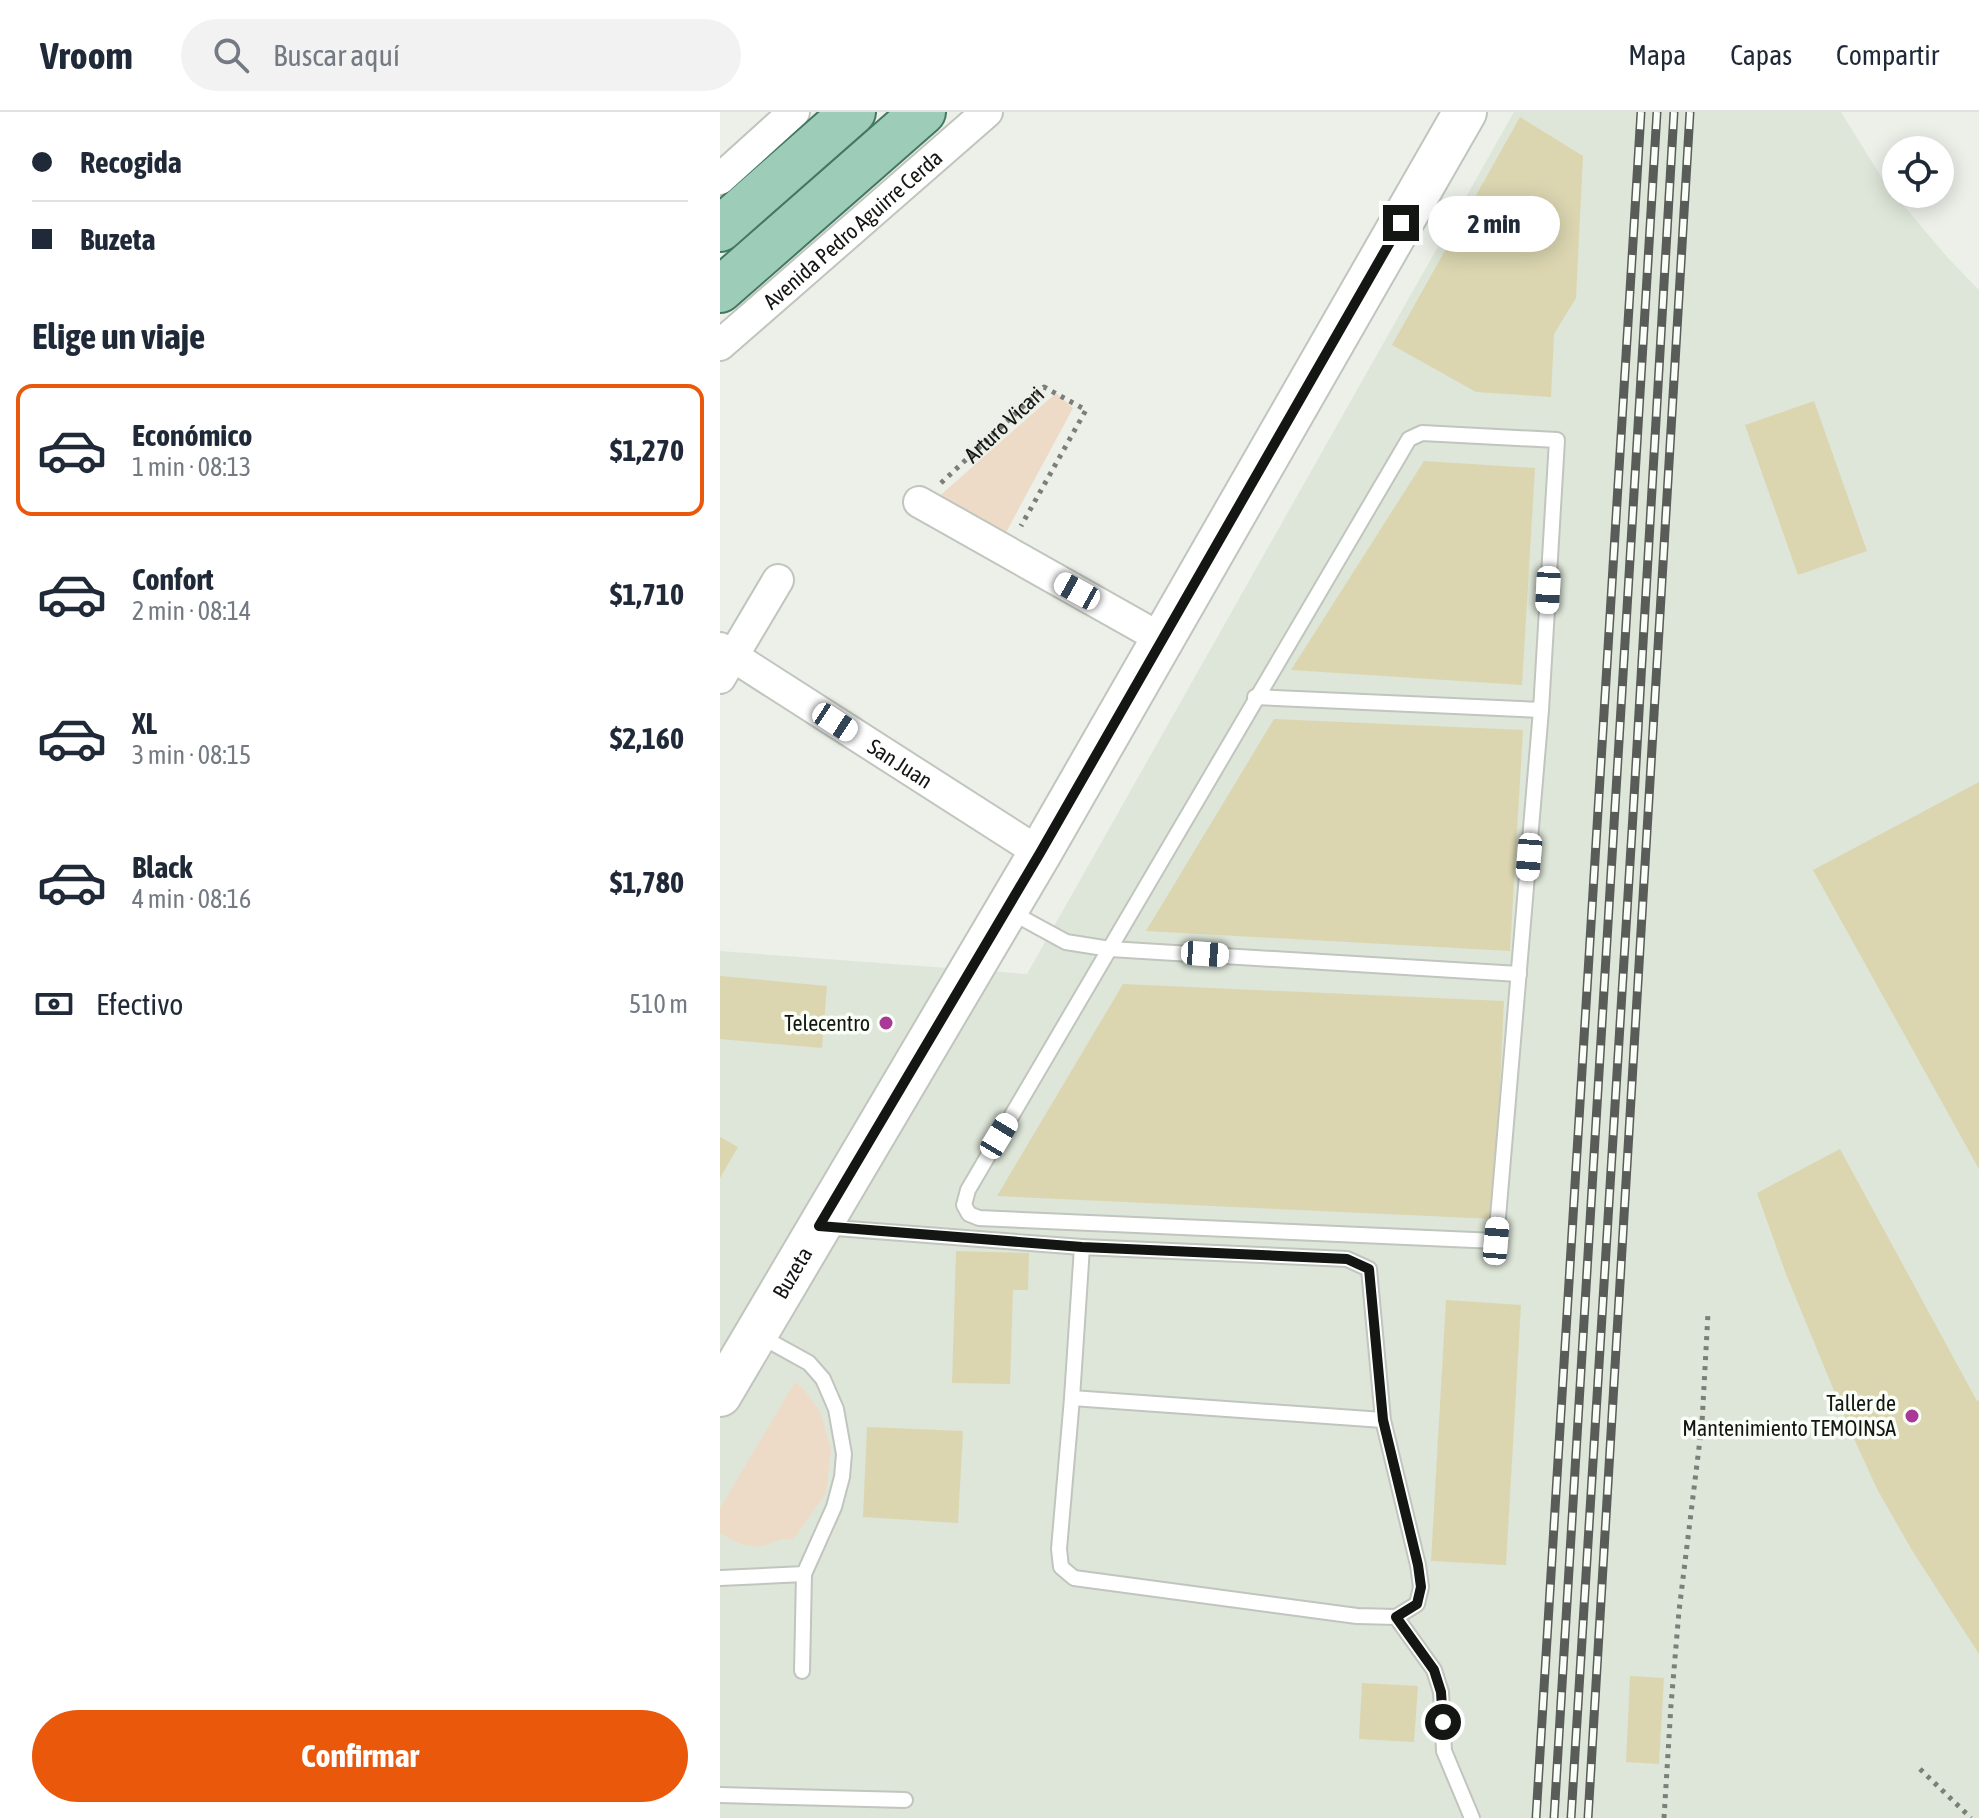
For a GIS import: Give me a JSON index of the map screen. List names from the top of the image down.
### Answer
{
  "streets": {
    "main road": ["Avenida Pedro Aguirre Cerda"],
    "street": ["San Juan", "Buzeta"],
    "path": ["Arturo Vicari"]
  },
  "crossings": [
    ["San Juan", "Buzeta"]
  ],
  "places": ["Telecentro", "Taller de Mantenimiento TEMOINSA"],
  "page": {
    "header": "Vroom",
    "search": "Buscar aquí",
    "nav": ["Mapa", "Capas", "Compartir"],
    "banner": ["Recogida", "Buzeta"],
    "bubble": "2 min",
    "heading": "Elige un viaje",
    "list": [
      {
        "name": "Económico",
        "note": "1 min · 08:13",
        "value": "$1,270"
      },
      {
        "name": "Confort",
        "note": "2 min · 08:14",
        "value": "$1,710"
      },
      {
        "name": "XL",
        "note": "3 min · 08:15",
        "value": "$2,160"
      },
      {
        "name": "Black",
        "note": "4 min · 08:16",
        "value": "$1,780"
      }
    ],
    "pay": ["Efectivo", "510 m"],
    "buttons": "Confirmar"
  }
}
